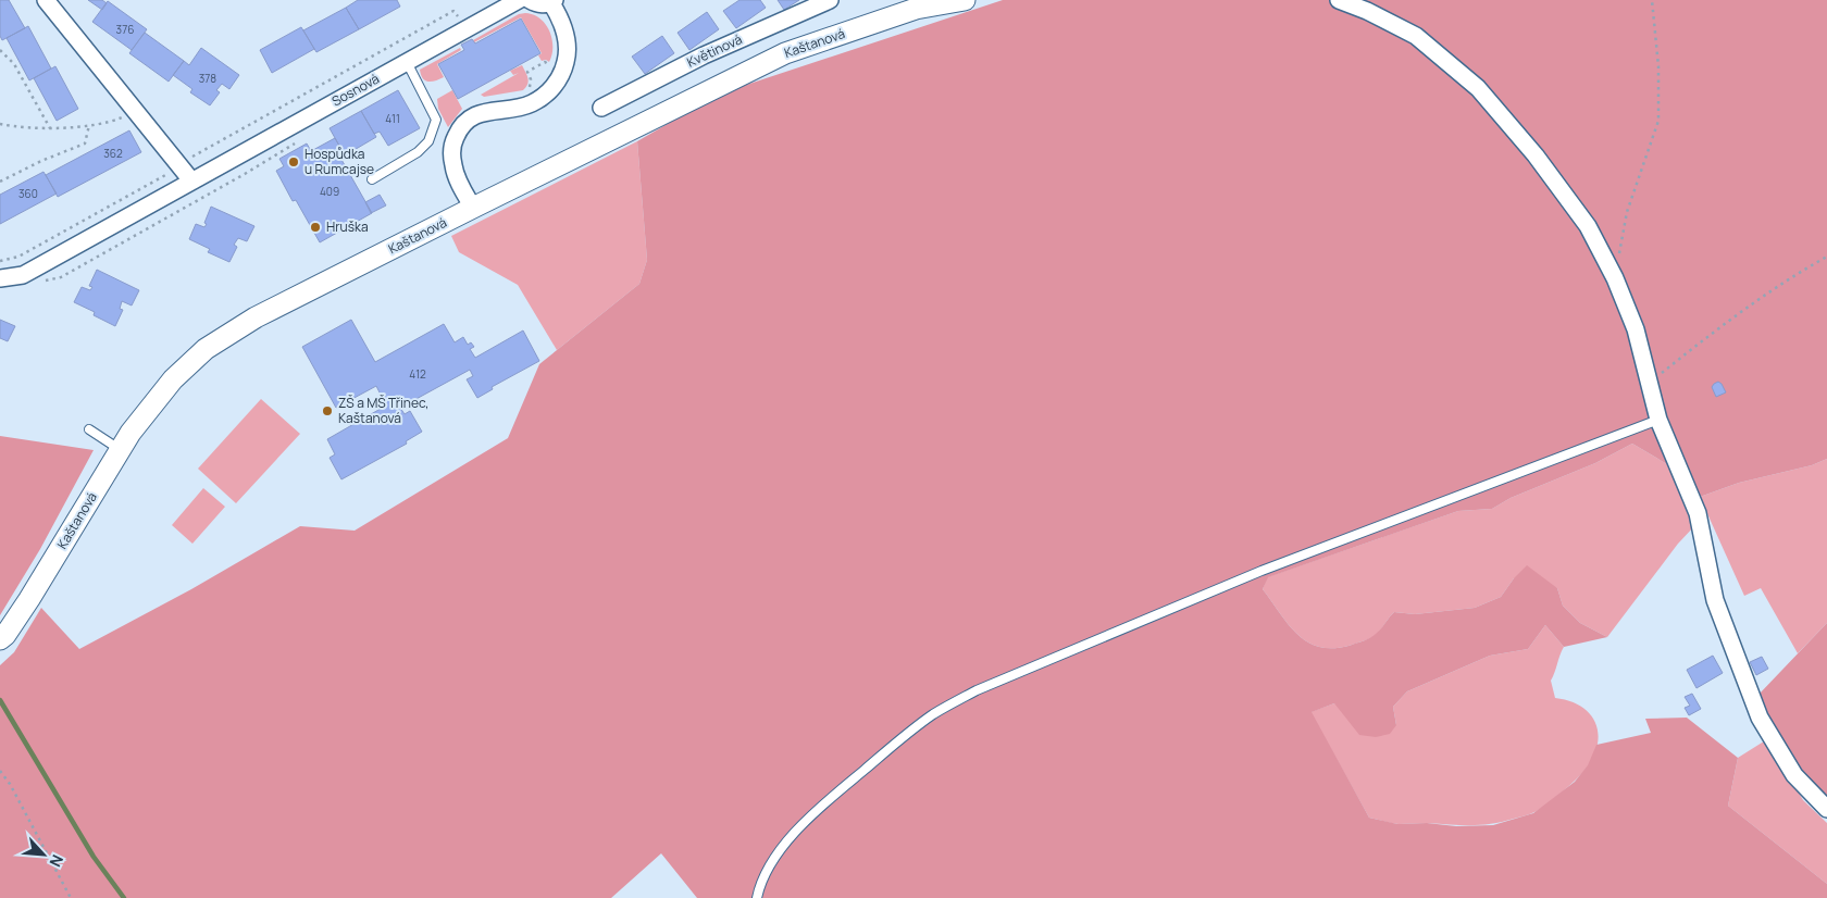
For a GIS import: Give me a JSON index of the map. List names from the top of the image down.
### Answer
{
  "streets": {
    "street": ["Kaštanová", "Květinová", "Sosnová"]
  },
  "places": ["Hospůdka u Rumcajse", "Hruška", "ZŠ a MŠ Třinec, Kaštanová"],
  "house_numbers": [
    "376",
    "378",
    "411",
    "362",
    "409",
    "360",
    "412"
  ],
  "north": "bottom right"
}
